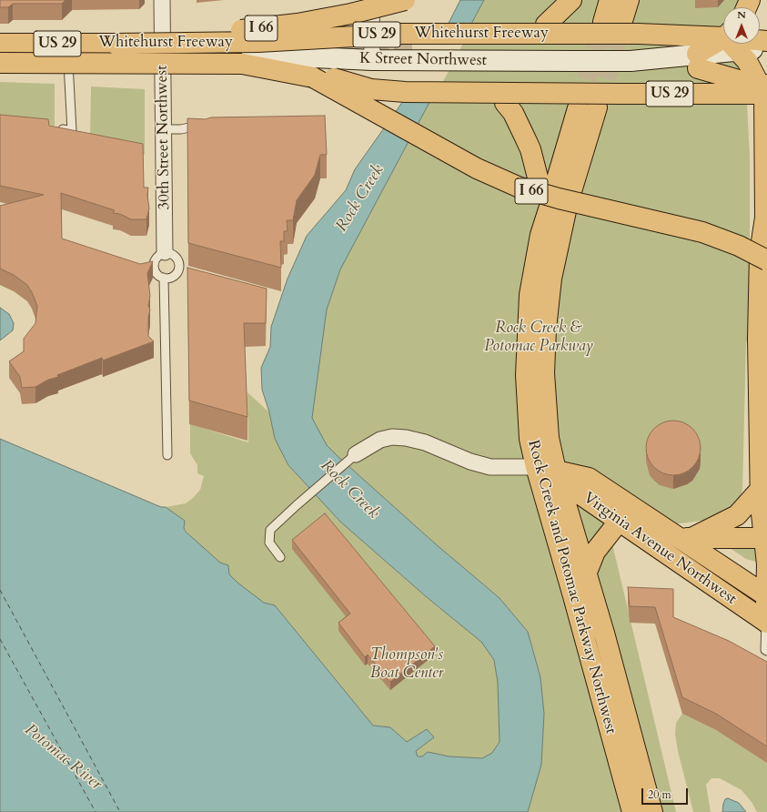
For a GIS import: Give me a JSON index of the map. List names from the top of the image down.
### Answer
{
  "streets": {
    "main road": [
      "I 66",
      "Whitehurst Freeway",
      "US 29",
      "K Street Northwest",
      "Virginia Avenue Northwest",
      "Rock Creek and Potomac Parkway Northwest"
    ],
    "street": ["30th Street Northwest"]
  },
  "crossings": [
    ["I 66", "Whitehurst Freeway"],
    ["K Street Northwest", "30th Street Northwest"],
    ["Virginia Avenue Northwest", "Rock Creek and Potomac Parkway Northwest"]
  ],
  "water": ["Rock Creek", "Potomac River"],
  "parks": ["Rock Creek & Potomac Parkway", "Thompson's Boat Center"],
  "scale_bar": "20 m",
  "north": "top"
}
